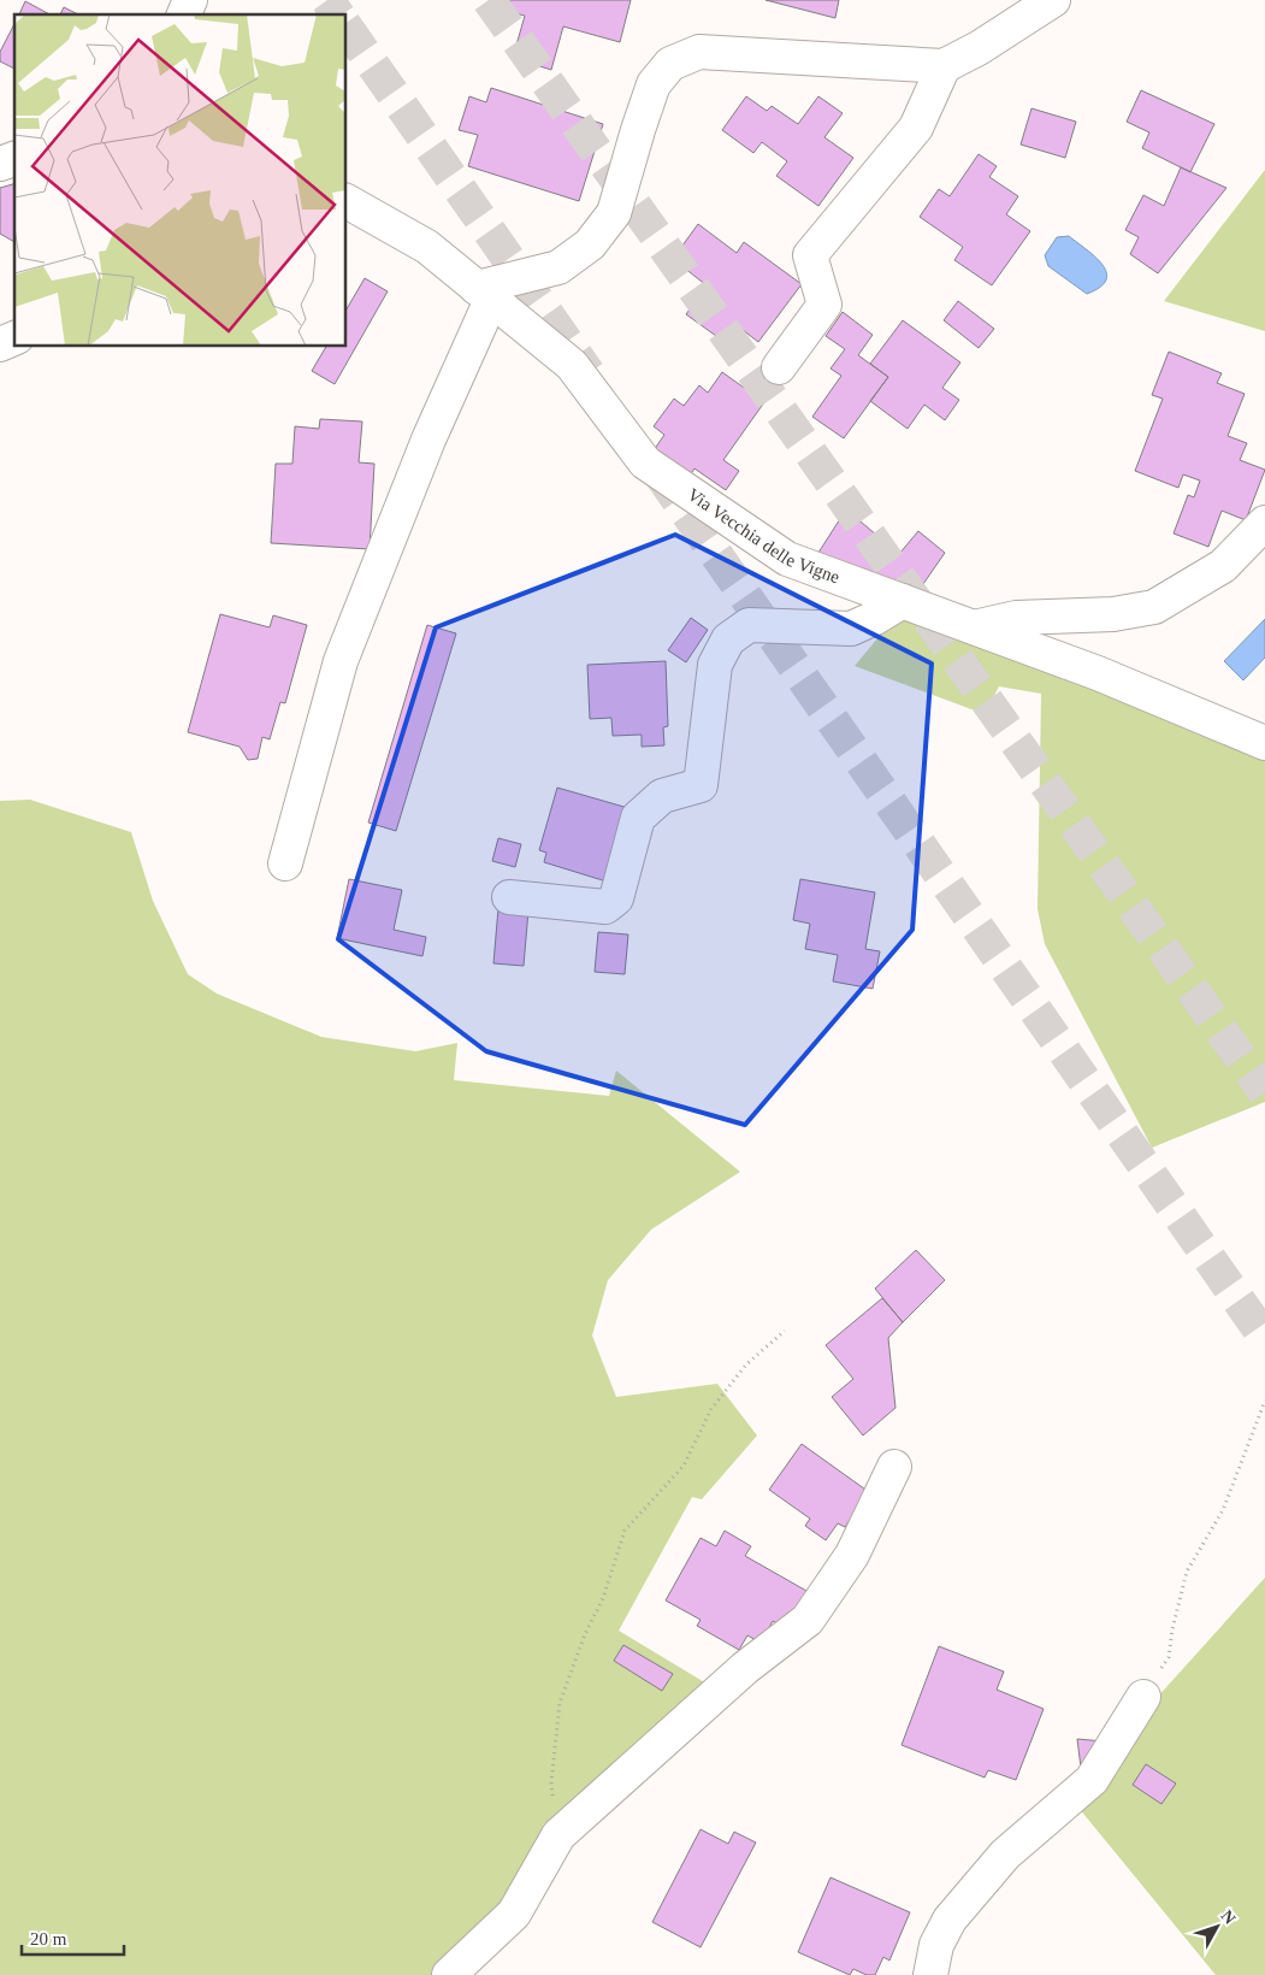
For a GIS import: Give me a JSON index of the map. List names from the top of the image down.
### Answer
{
  "streets": {
    "street": ["Via Vecchia delle Vigne"]
  },
  "scale_bar": "20 m",
  "north": "top right"
}
